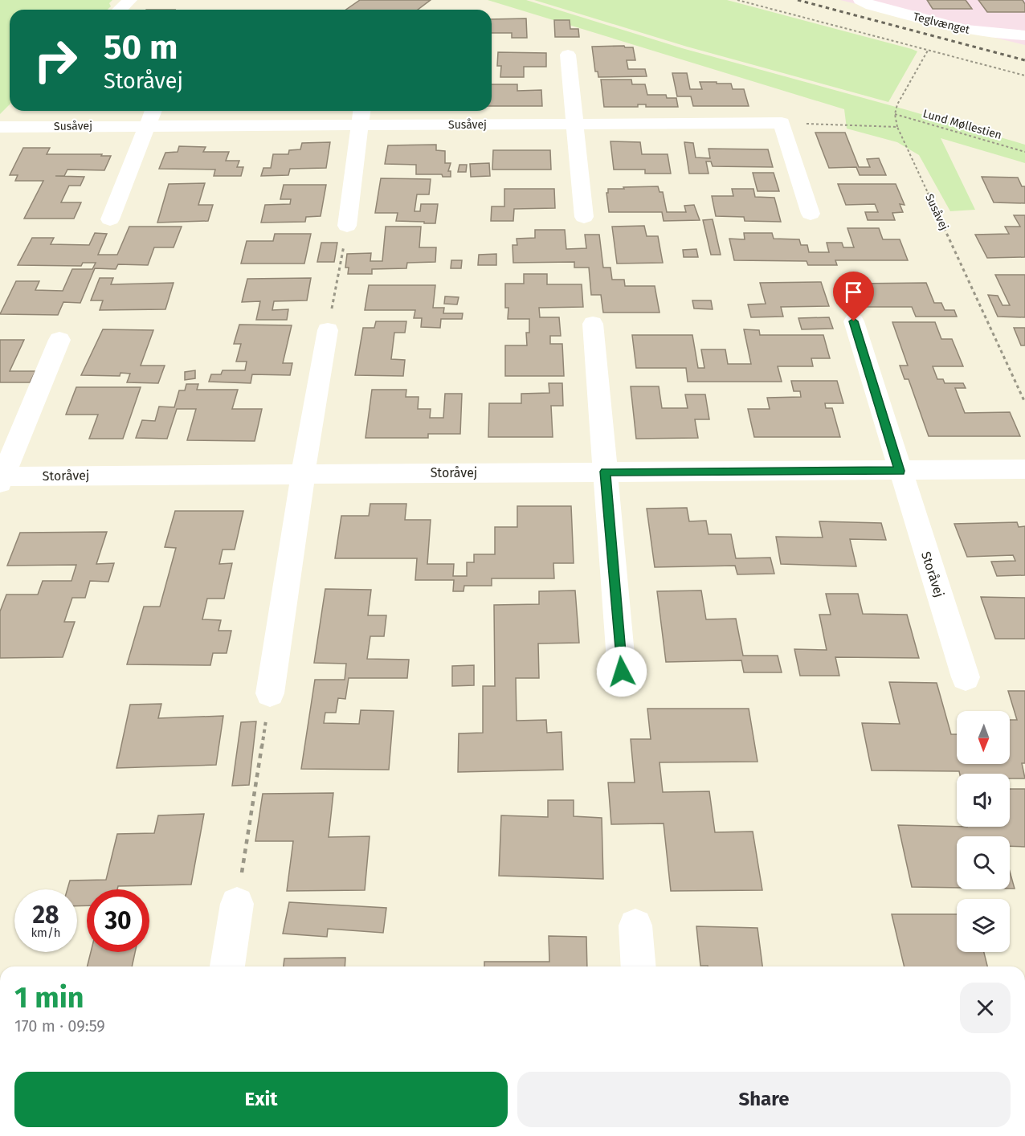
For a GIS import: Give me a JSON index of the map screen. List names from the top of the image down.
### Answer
{
  "streets": {
    "street": ["Teglvænget", "Susåvej", "Storåvej"],
    "path": ["Lund Møllestien"]
  },
  "crossings": [
    ["Susåvej", "Lund Møllestien"]
  ],
  "north": "bottom",
  "page": {
    "turn": ["50 m", "Storåvej"],
    "speed": "28 km/h",
    "limit": "30",
    "heading": ["1 min", "170 m · 09:59"],
    "buttons": ["Exit", "Share"]
  }
}
